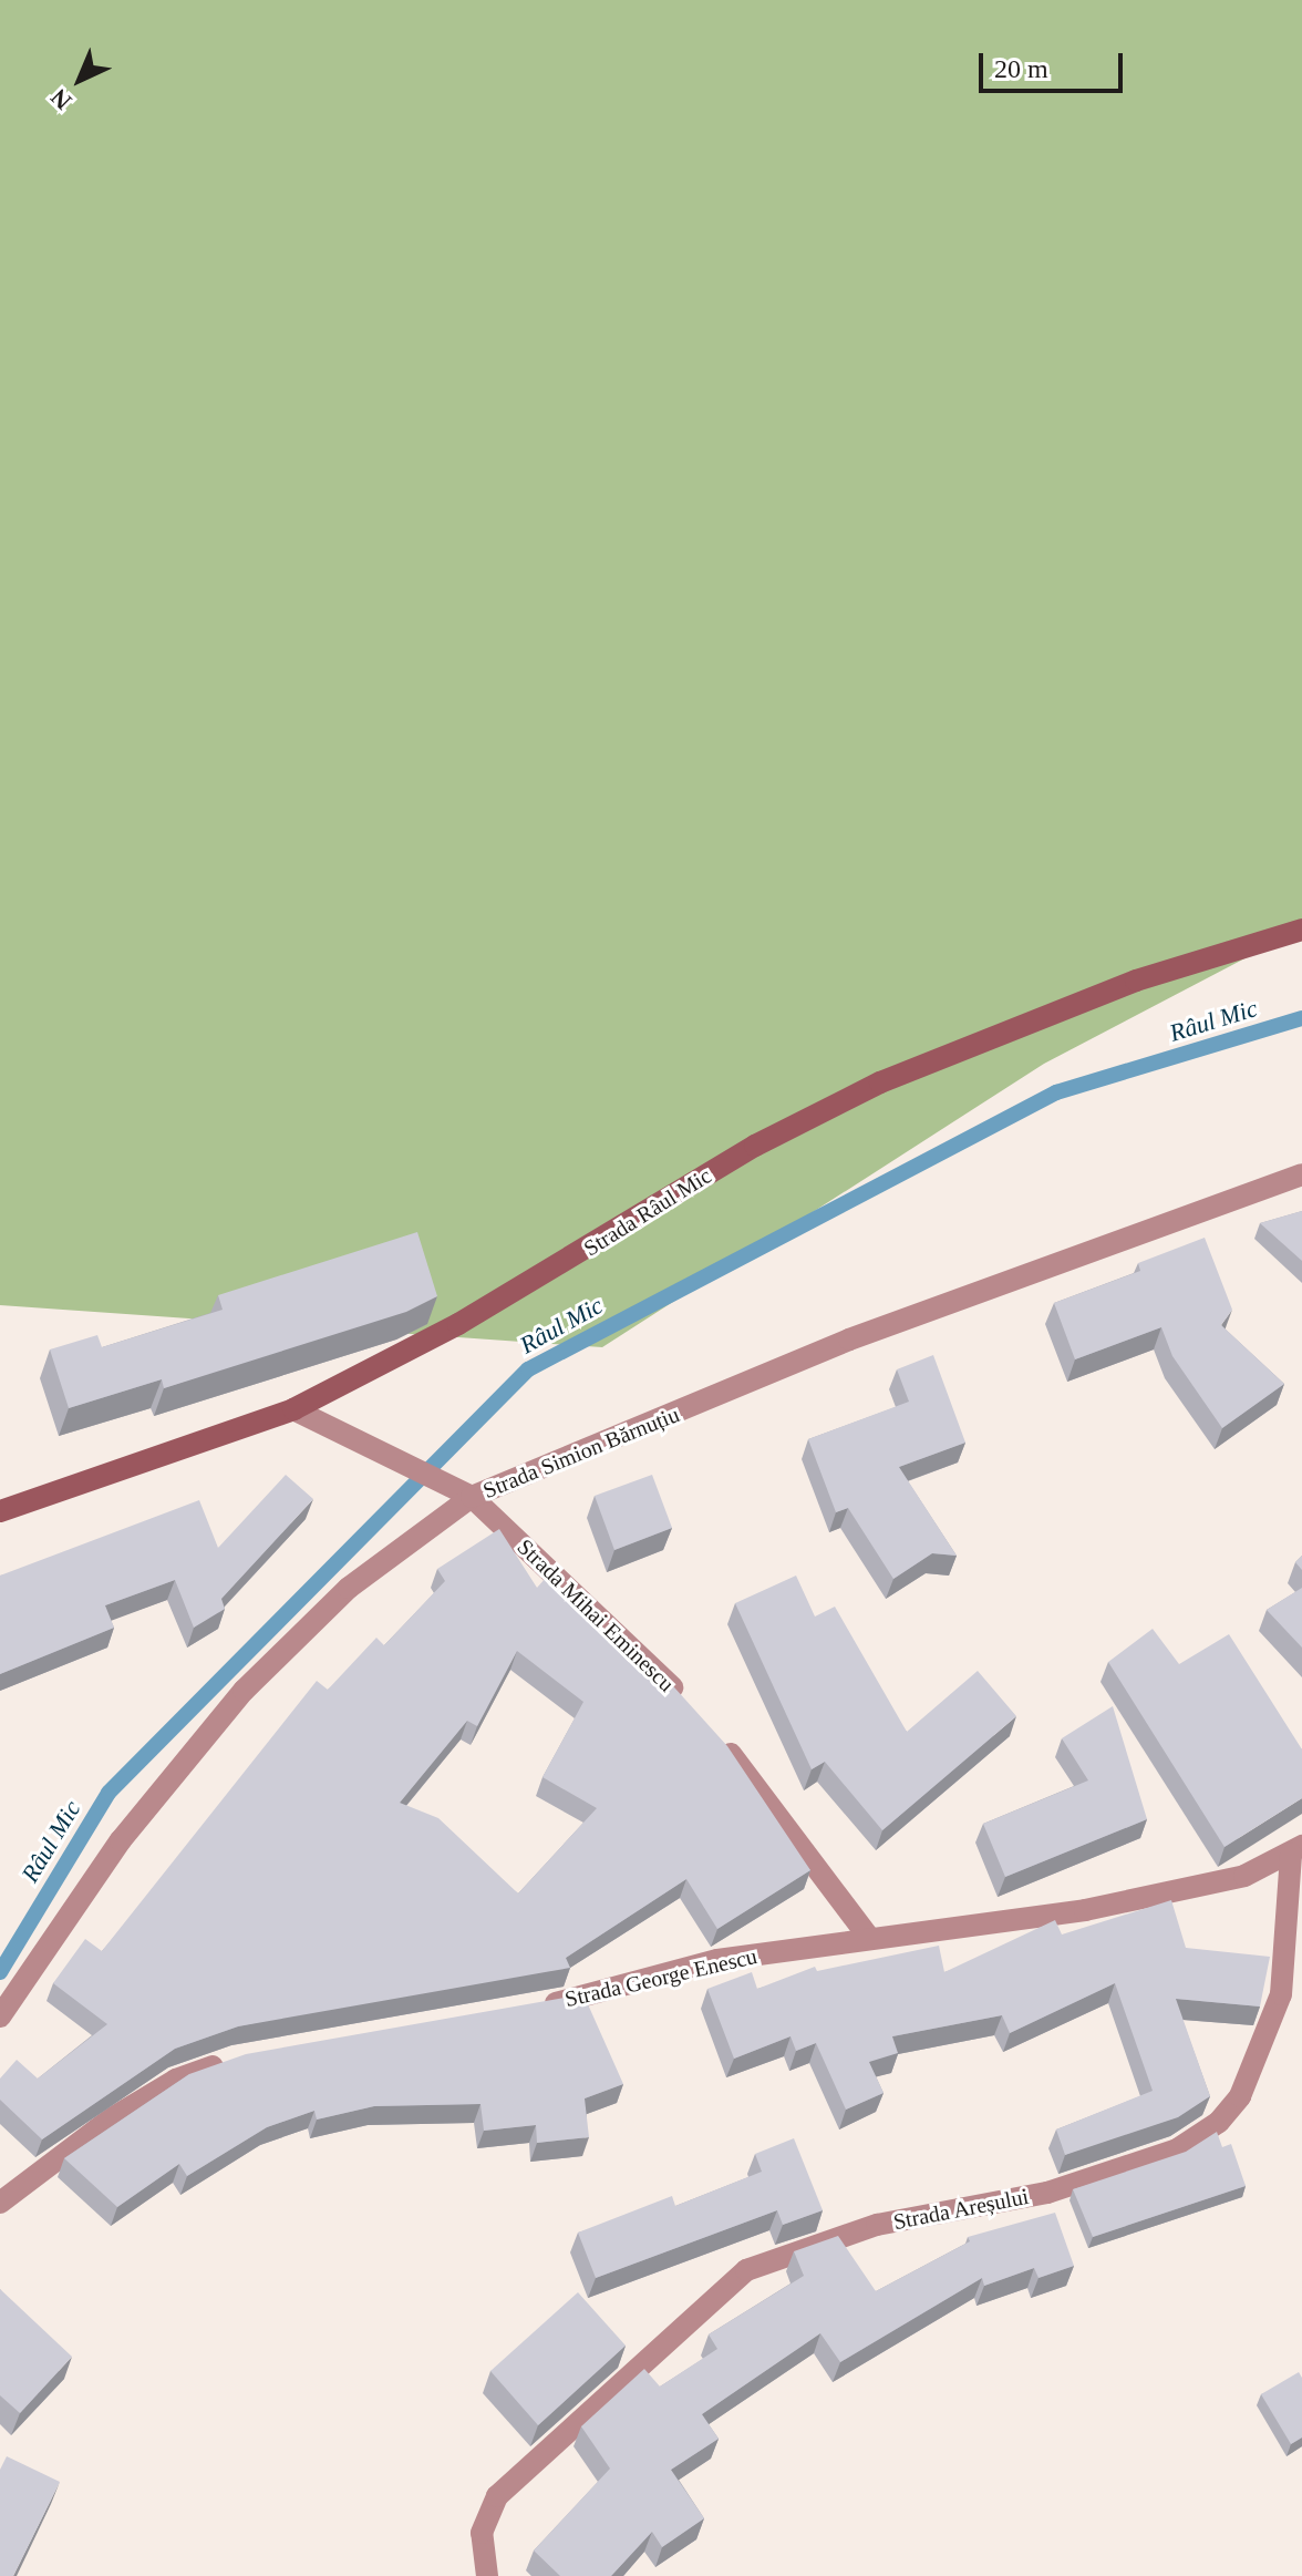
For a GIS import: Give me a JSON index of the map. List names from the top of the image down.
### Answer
{
  "streets": {
    "street": [
      "Strada Râul Mic",
      "Strada Simion Bărnuțiu",
      "Strada Mihai Eminescu",
      "Strada George Enescu",
      "Strada Areșului"
    ]
  },
  "crossings": [
    ["Strada Râul Mic", "Strada Mihai Eminescu"],
    ["Strada Simion Bărnuțiu", "Strada Mihai Eminescu"],
    ["Strada George Enescu", "Strada Areșului"]
  ],
  "water": ["Râul Mic"],
  "scale_bar": "20 m",
  "north": "bottom left"
}
